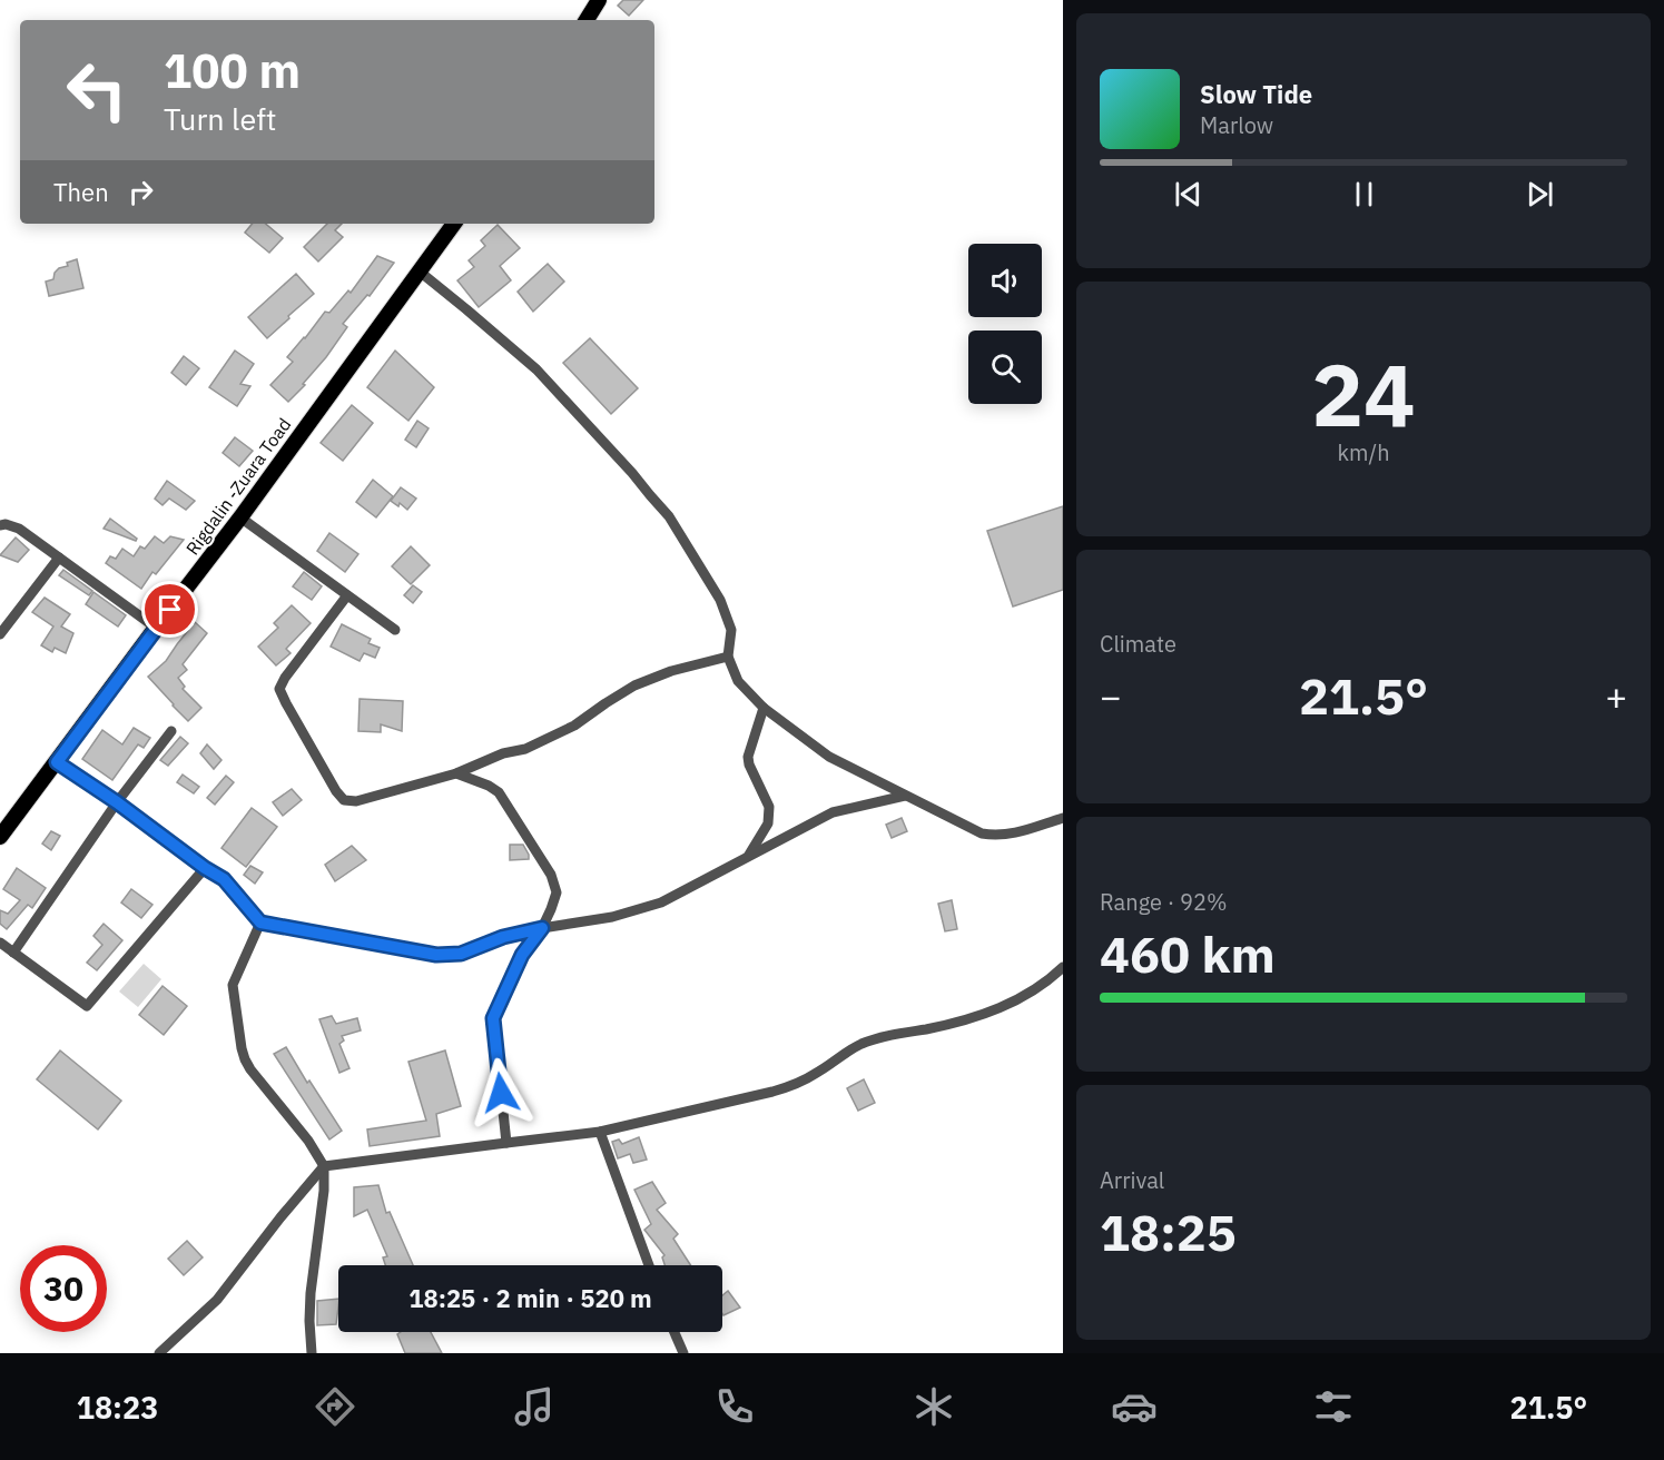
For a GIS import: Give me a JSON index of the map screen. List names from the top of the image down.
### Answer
{
  "streets": {
    "main road": ["Rigdalin -Zuara Toad"]
  },
  "page": {
    "turn": ["100 m", "Turn left"],
    "song": ["Slow Tide", "Marlow"],
    "then": "Then",
    "tile": [
      ["24", "km/h"],
      "Climate",
      ["Range · 92%", "460 km"],
      ["Arrival", "18:25"]
    ],
    "heat": ["−", "21.5°", "+"],
    "limit": "30",
    "trip": "18:25 · 2 min · 520 m",
    "tabs": ["18:23", "21.5°"]
  }
}
